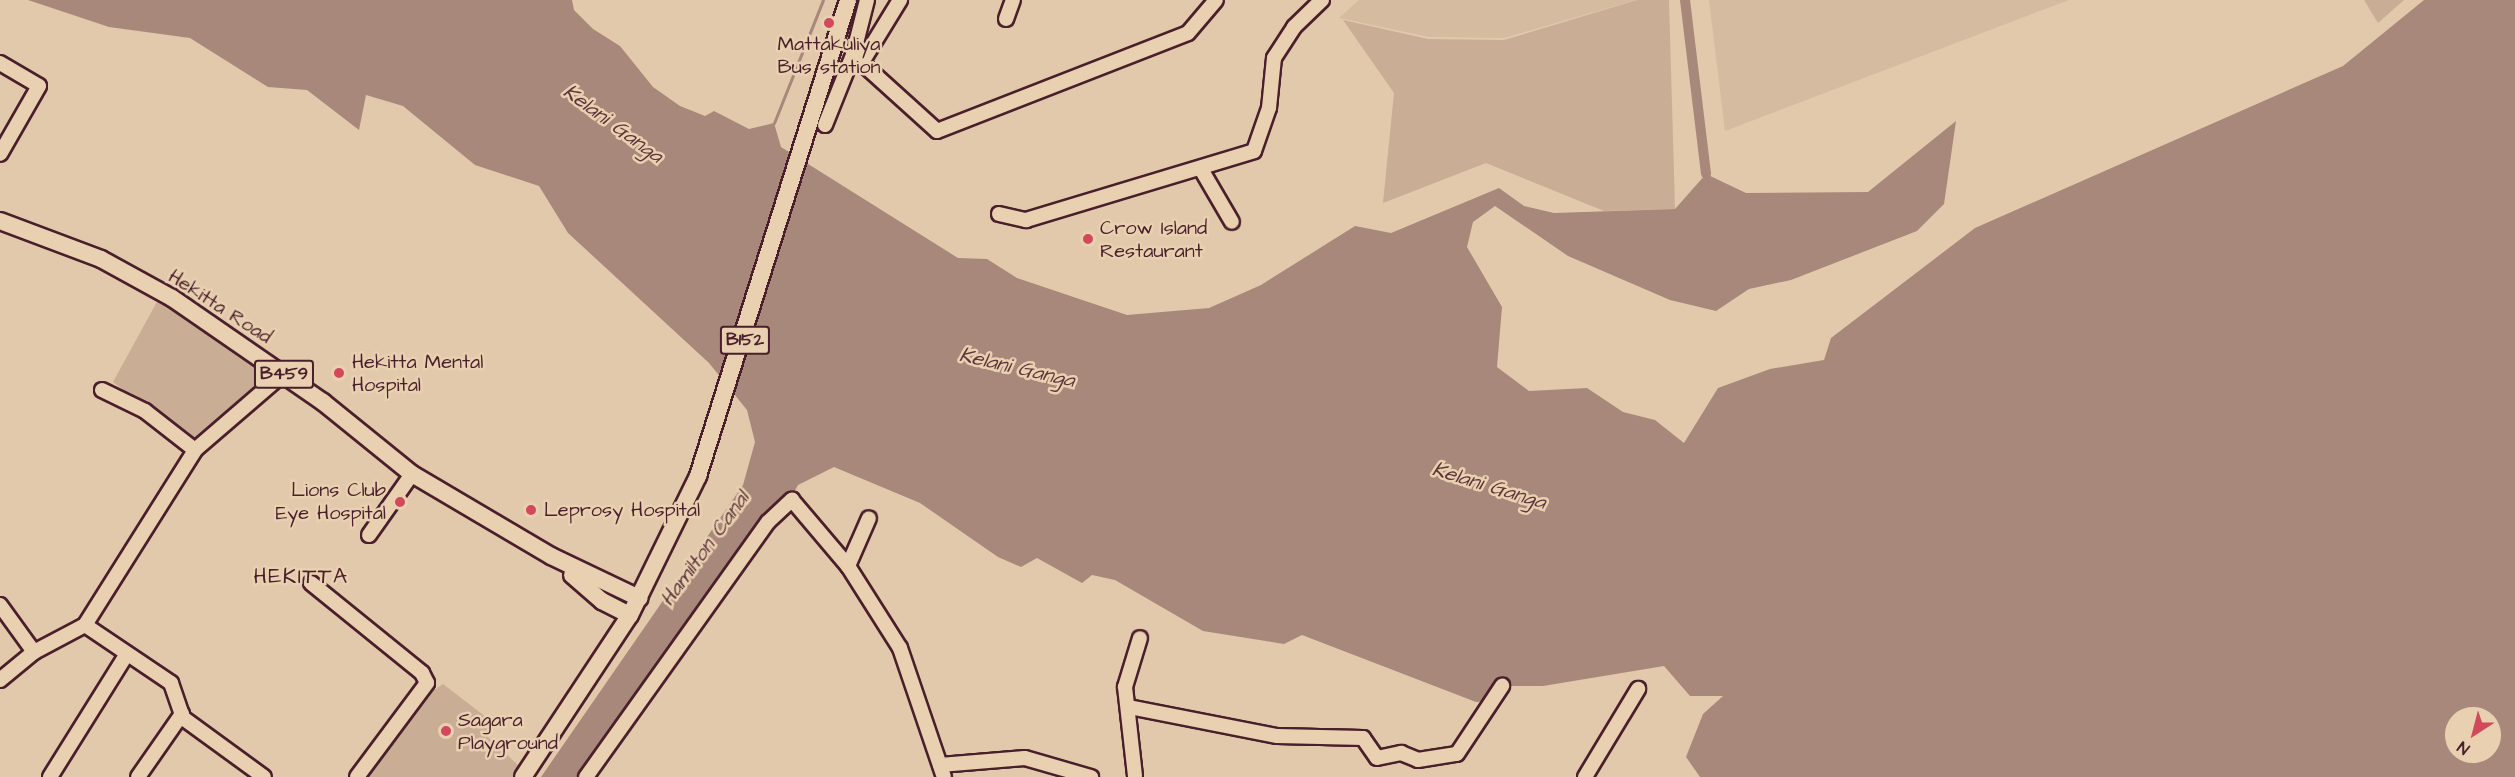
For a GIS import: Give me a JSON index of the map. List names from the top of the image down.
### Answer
{
  "streets": {
    "main road": ["Hekitta Road", "B152", "B459"]
  },
  "crossings": [
    ["Hekitta Road", "B152"]
  ],
  "districts": ["HEKITTA"],
  "water": ["Kelani Ganga", "Hamilton Canal"],
  "places": [
    "Mattakuliya Bus station",
    "Crow Island Restaurant",
    "Hekitta Mental Hospital",
    "Lions Club Eye Hospital",
    "Leprosy Hospital",
    "Sagara Playground"
  ],
  "north": "bottom left"
}
